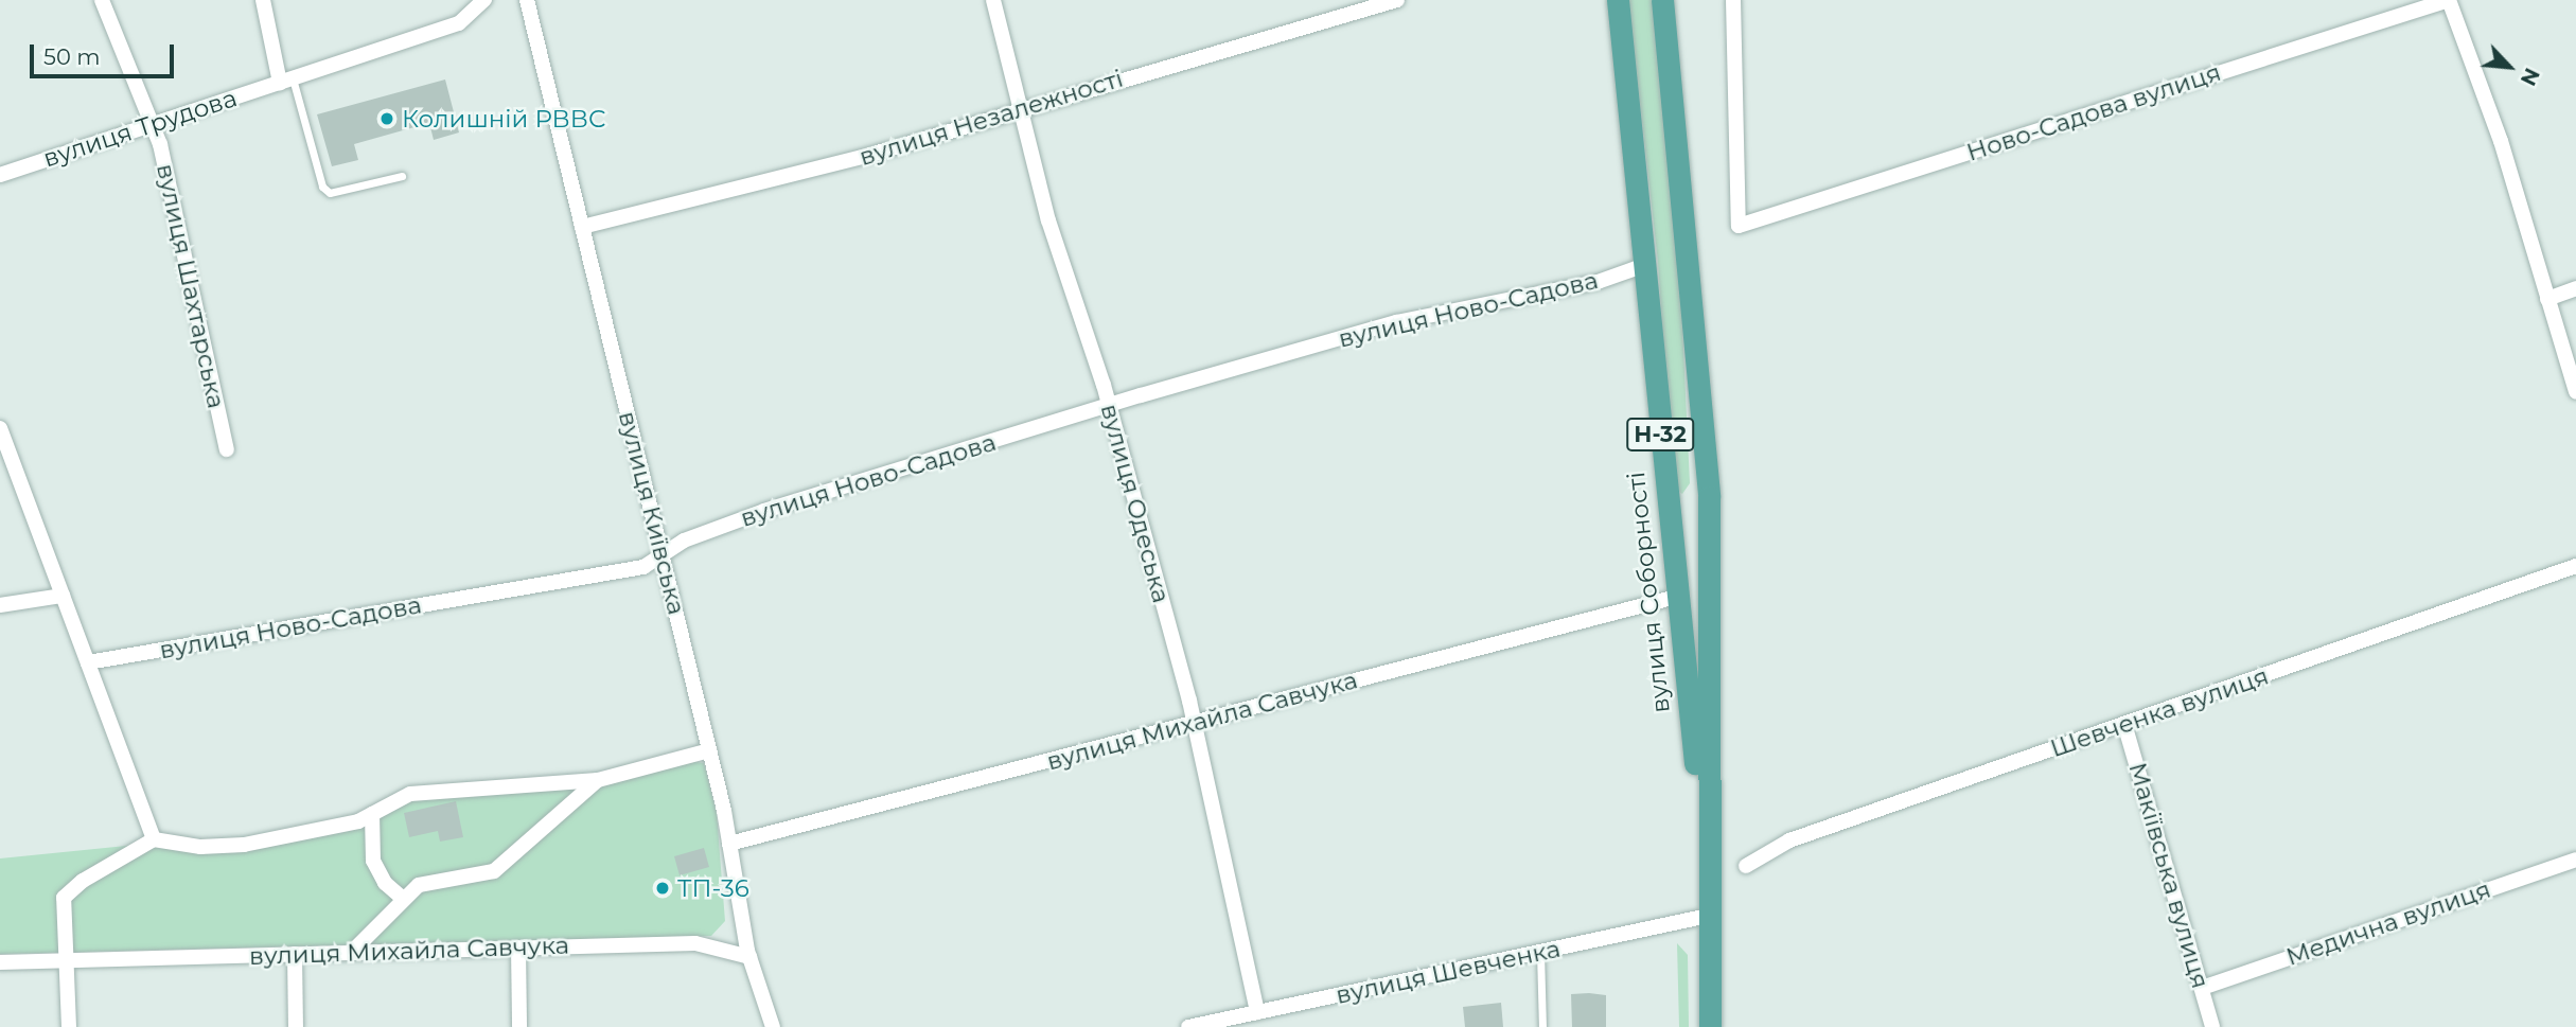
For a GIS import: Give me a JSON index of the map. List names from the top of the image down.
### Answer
{
  "streets": {
    "main road": ["Н-32", "вулиця Соборності"],
    "street": [
      "Ново-Садова вулиця",
      "вулиця Незалежності",
      "вулиця Трудова",
      "вулиця Шахтарська",
      "вулиця Ново-Садова",
      "вулиця Одеська",
      "вулиця Київська",
      "Шевченка вулиця",
      "вулиця Михайла Савчука",
      "Макіївська вулиця",
      "Медична вулиця",
      "вулиця Шевченка"
    ]
  },
  "crossings": [
    ["вулиця Незалежності", "вулиця Одеська"],
    ["вулиця Незалежності", "вулиця Київська"],
    ["вулиця Трудова", "вулиця Шахтарська"],
    ["вулиця Ново-Садова", "вулиця Одеська"],
    ["вулиця Ново-Садова", "вулиця Київська"],
    ["вулиця Ново-Садова", "вулиця Соборності"],
    ["вулиця Одеська", "вулиця Михайла Савчука"],
    ["вулиця Одеська", "вулиця Шевченка"],
    ["вулиця Київська", "вулиця Михайла Савчука"],
    ["вулиця Соборності", "вулиця Михайла Савчука"],
    ["вулиця Соборності", "вулиця Шевченка"],
    ["Шевченка вулиця", "Макіївська вулиця"],
    ["Макіївська вулиця", "Медична вулиця"]
  ],
  "places": ["Колишній РВВС", "ТП-36"],
  "scale_bar": "50 m",
  "north": "bottom right"
}
